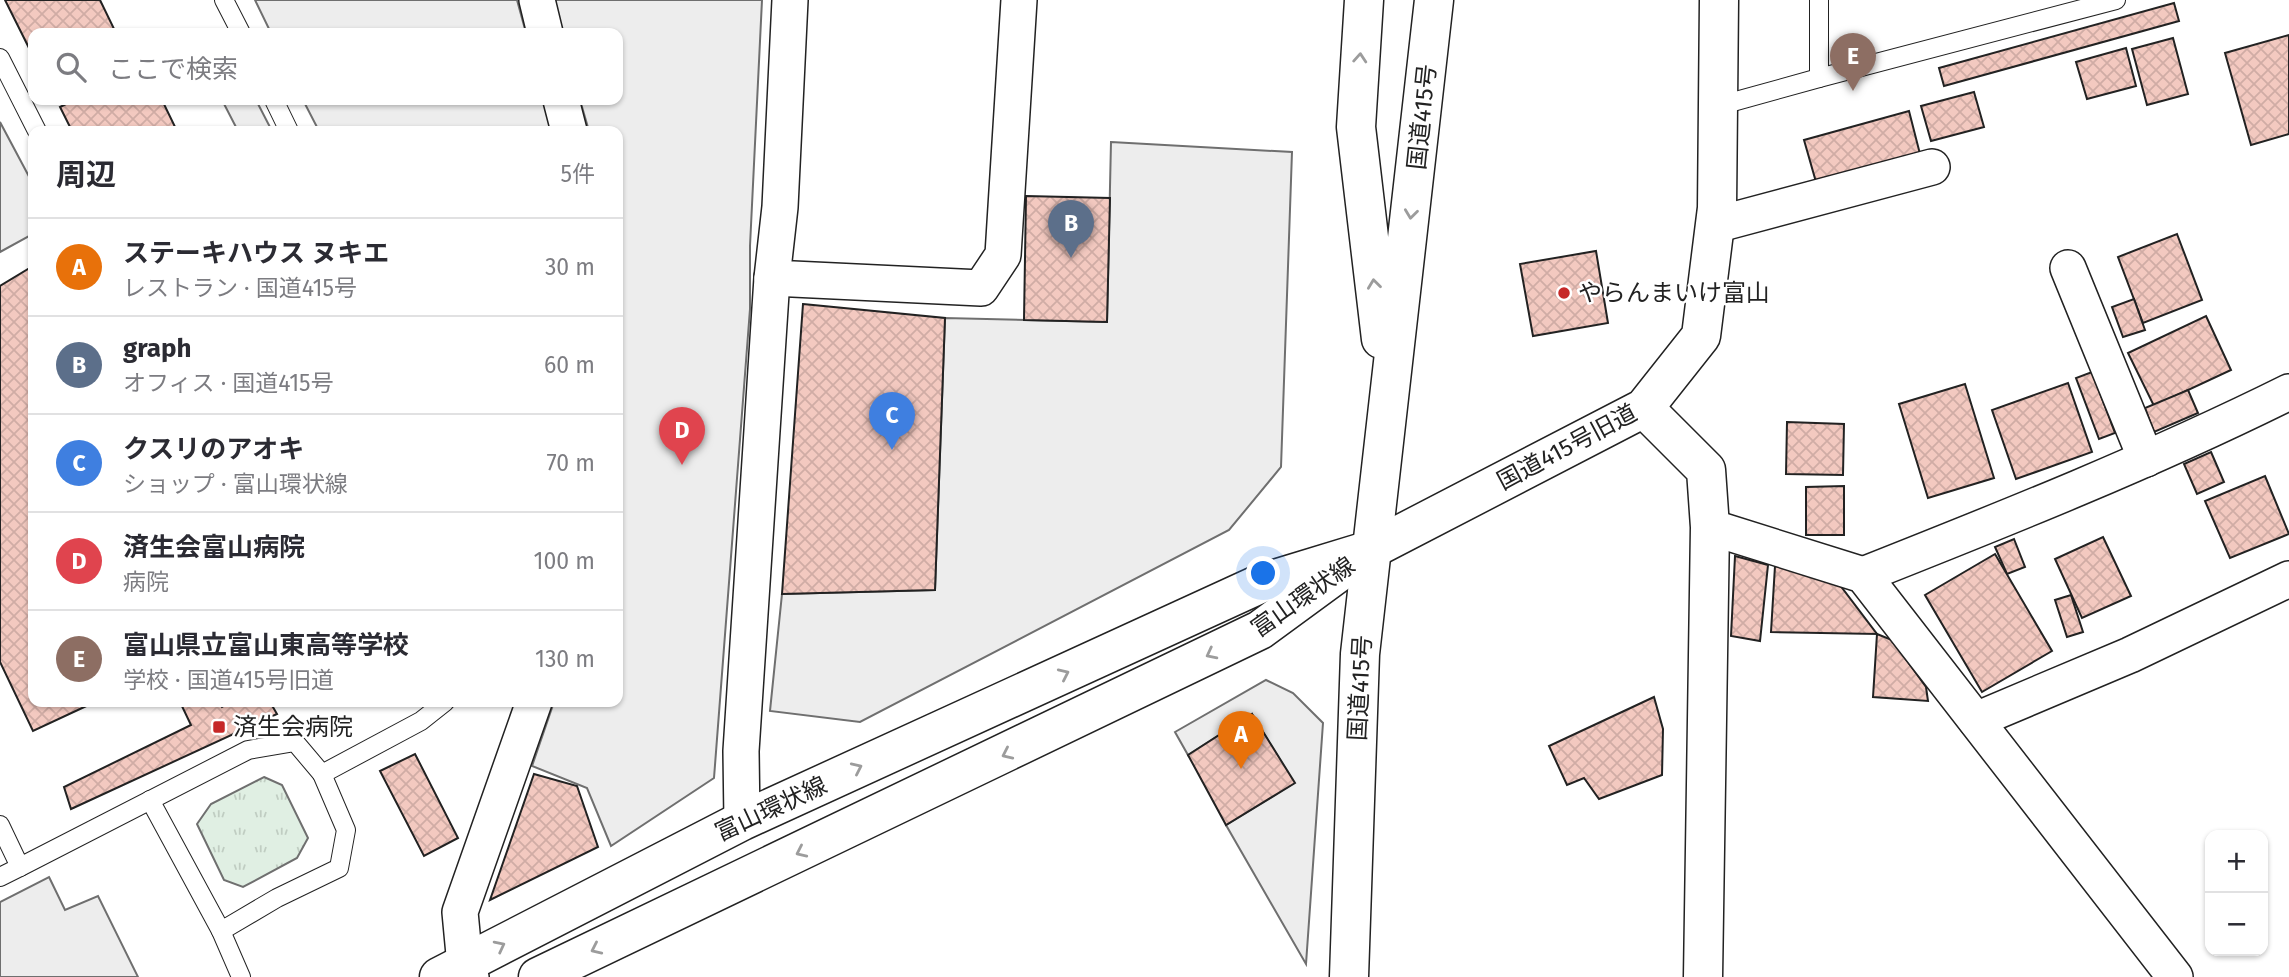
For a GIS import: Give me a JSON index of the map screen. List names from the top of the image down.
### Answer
{
  "streets": {
    "main road": ["国道415号", "国道415号旧道", "富山環状線"]
  },
  "crossings": [
    ["国道415号", "国道415号旧道"],
    ["国道415号", "富山環状線"],
    ["国道415号旧道", "富山環状線"]
  ],
  "places": {
    "other": ["やらんまいけ富山"],
    "transit": ["済生会病院"]
  },
  "page": {
    "search": "ここで検索",
    "pins": [
      "E",
      "B",
      "C",
      "D",
      "A"
    ],
    "heading": ["周辺", "5件"],
    "list": [
      {
        "mark": "A",
        "name": "ステーキハウス ヌキエ",
        "note": "レストラン · 国道415号",
        "value": "30 m"
      },
      {
        "mark": "B",
        "name": "graph",
        "note": "オフィス · 国道415号",
        "value": "60 m"
      },
      {
        "mark": "C",
        "name": "クスリのアオキ",
        "note": "ショップ · 富山環状線",
        "value": "70 m"
      },
      {
        "mark": "D",
        "name": "済生会富山病院",
        "note": "病院",
        "value": "100 m"
      },
      {
        "mark": "E",
        "name": "富山県立富山東高等学校",
        "note": "学校 · 国道415号旧道",
        "value": "130 m"
      }
    ],
    "map_buttons": ["+", "−"]
  }
}
